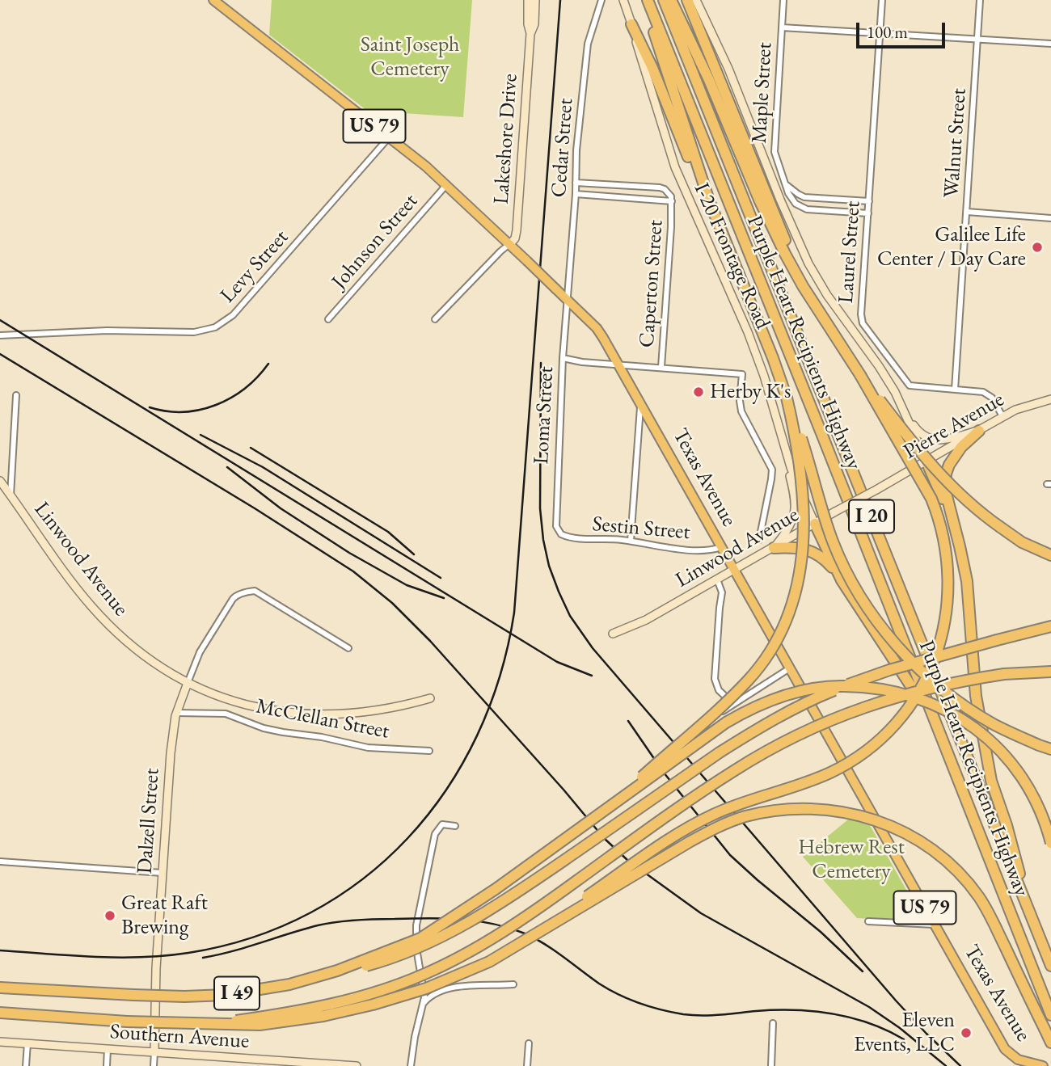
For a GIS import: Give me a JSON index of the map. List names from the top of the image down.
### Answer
{
  "streets": {
    "highway": ["Purple Heart Recipients Highway", "I 20", "I 49"],
    "main road": [
      "US 79",
      "Lakeshore Drive",
      "I-20 Frontage Road",
      "Pierre Avenue",
      "Texas Avenue",
      "Linwood Avenue",
      "Dalzell Street",
      "Southern Avenue"
    ],
    "street": [
      "Maple Street",
      "Walnut Street",
      "Cedar Street",
      "Johnson Street",
      "Laurel Street",
      "Levy Street",
      "Caperton Street",
      "Loma Street",
      "Sestin Street",
      "McClellan Street"
    ]
  },
  "crossings": [
    ["Maple Street", "Laurel Street"],
    ["Lakeshore Drive", "Texas Avenue"],
    ["Walnut Street", "Laurel Street"],
    ["Cedar Street", "Loma Street"],
    ["Cedar Street", "Texas Avenue"],
    ["Johnson Street", "Texas Avenue"],
    ["Laurel Street", "Pierre Avenue"],
    ["I-20 Frontage Road", "Linwood Avenue"],
    ["Levy Street", "Texas Avenue"],
    ["Loma Street", "Texas Avenue"],
    ["Loma Street", "Sestin Street"],
    ["Pierre Avenue", "Linwood Avenue"],
    ["Texas Avenue", "Sestin Street"],
    ["Texas Avenue", "Linwood Avenue"],
    ["Linwood Avenue", "Dalzell Street"],
    ["McClellan Street", "Dalzell Street"],
    ["Dalzell Street", "Southern Avenue"]
  ],
  "parks": ["Saint Joseph Cemetery", "Hebrew Rest Cemetery"],
  "places": [
    "Galilee Life Center / Day Care",
    "Herby K's",
    "Great Raft Brewing",
    "Eleven Events, LLC"
  ],
  "scale_bar": "100 m"
}
